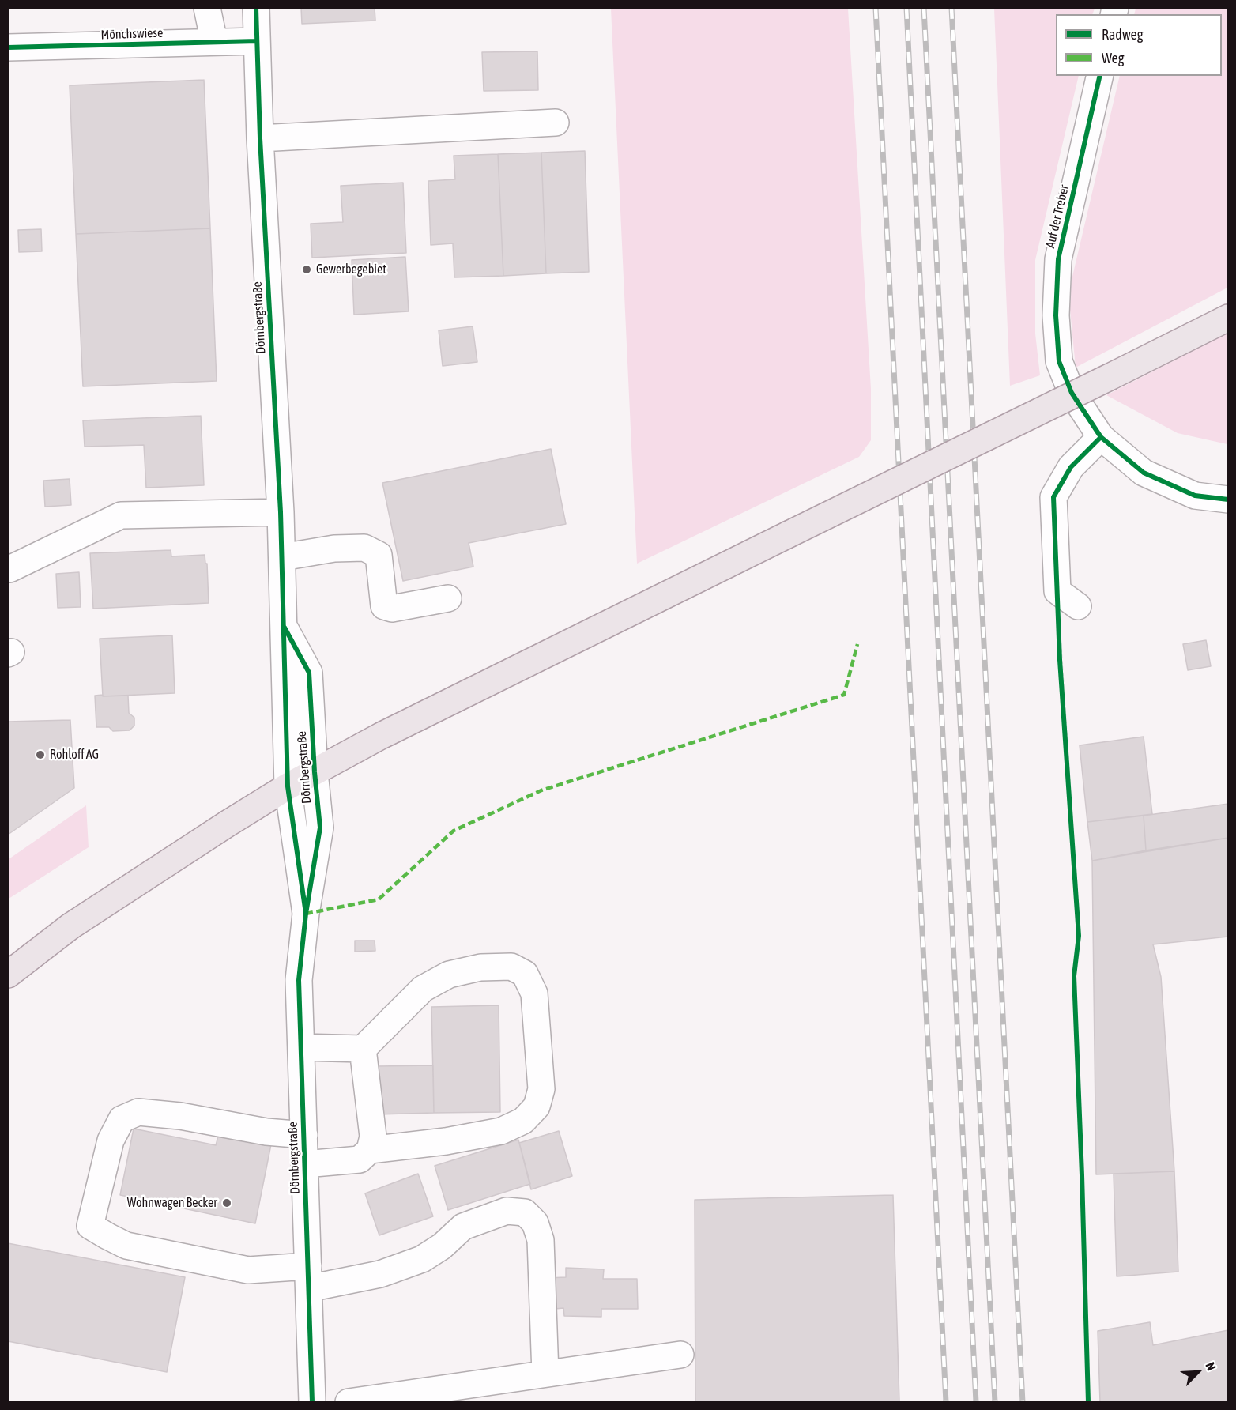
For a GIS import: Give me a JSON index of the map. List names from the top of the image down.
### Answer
{
  "streets": {
    "street": ["Mönchswiese", "Auf der Treber", "Dörnbergstraße"]
  },
  "crossings": [
    ["Mönchswiese", "Dörnbergstraße"]
  ],
  "places": ["Gewerbegebiet", "Rohloff AG", "Wohnwagen Becker"],
  "legend": ["Radweg", "Weg"],
  "north": "top right"
}
